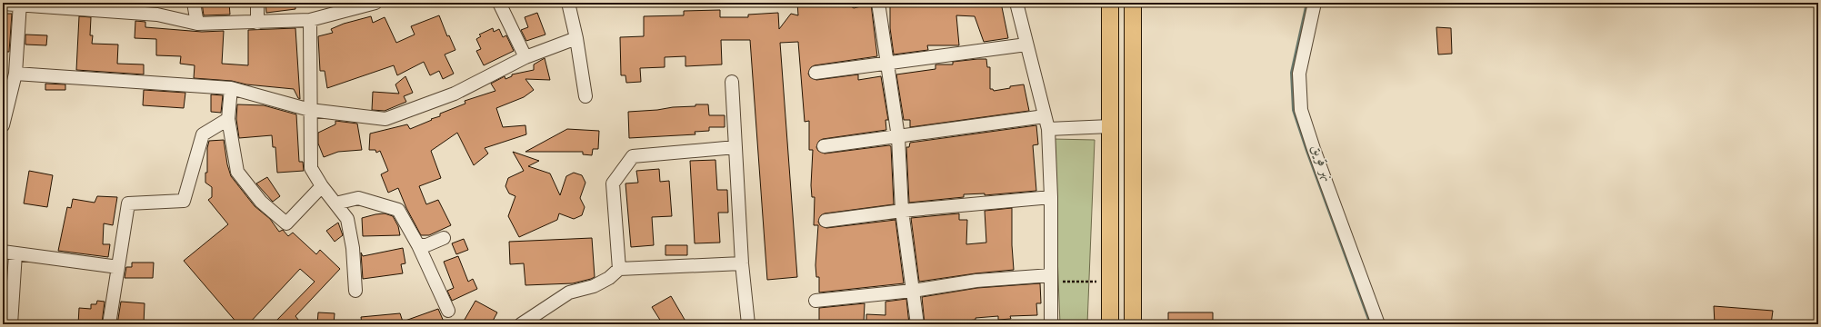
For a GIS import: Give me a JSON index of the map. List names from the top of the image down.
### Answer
{
  "water": ["نهر قويق"]
}
